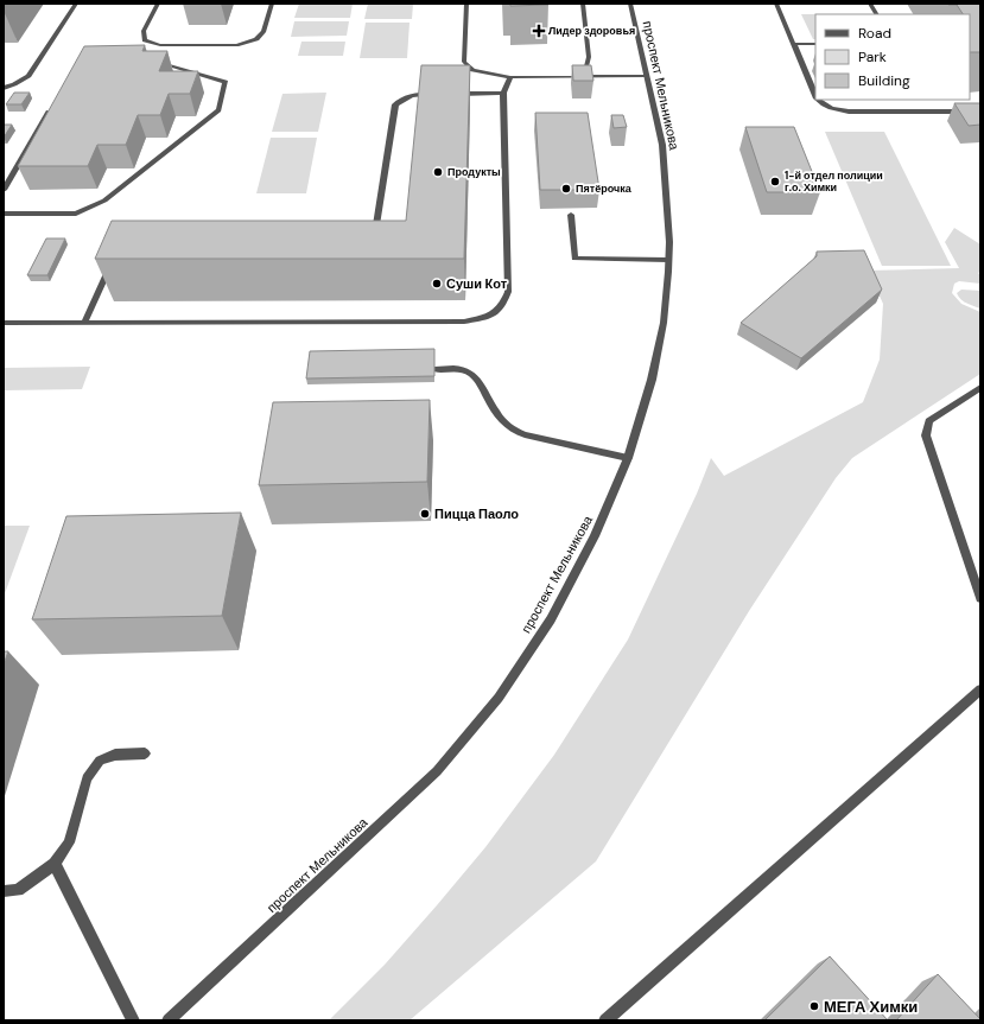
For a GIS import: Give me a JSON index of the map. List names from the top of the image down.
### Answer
{
  "streets": {
    "street": ["проспект Мельникова"]
  },
  "places": {
    "health": ["Лидер здоровья"],
    "other": [
      "Продукты",
      "1-й отдел полиции г.о. Химки",
      "Пятёрочка",
      "Суши Кот",
      "Пицца Паоло",
      "МЕГА Химки"
    ]
  },
  "legend": ["Road", "Park", "Building"]
}
